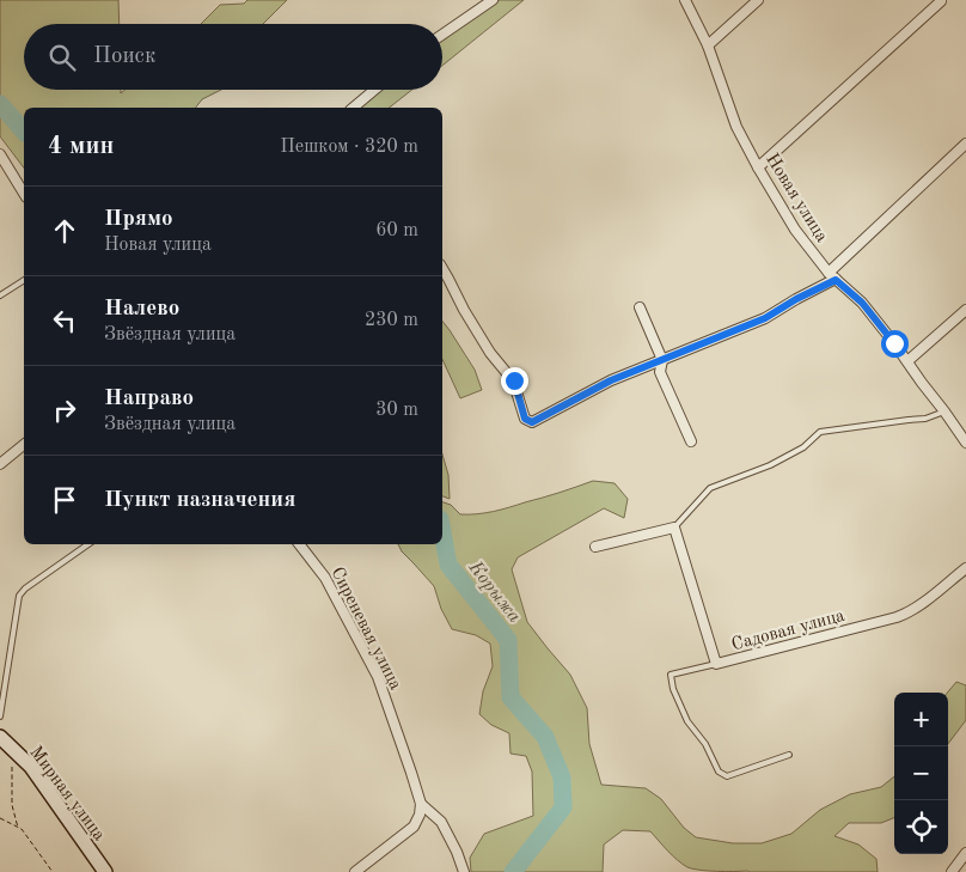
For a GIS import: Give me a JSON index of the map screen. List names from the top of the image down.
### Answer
{
  "streets": {
    "street": [
      "Новая улица",
      "Сиреневая улица",
      "Садовая улица",
      "Мирная улица"
    ]
  },
  "water": ["Корыжа"],
  "page": {
    "search": "Поиск",
    "heading": ["4 мин", "Пешком · 320 m"],
    "list": [
      ["Прямо", "Новая улица", "60 m"],
      ["Налево", "Звёздная улица", "230 m"],
      ["Направо", "Звёздная улица", "30 m"],
      "Пункт назначения"
    ],
    "map_buttons": ["+", "−"]
  }
}
